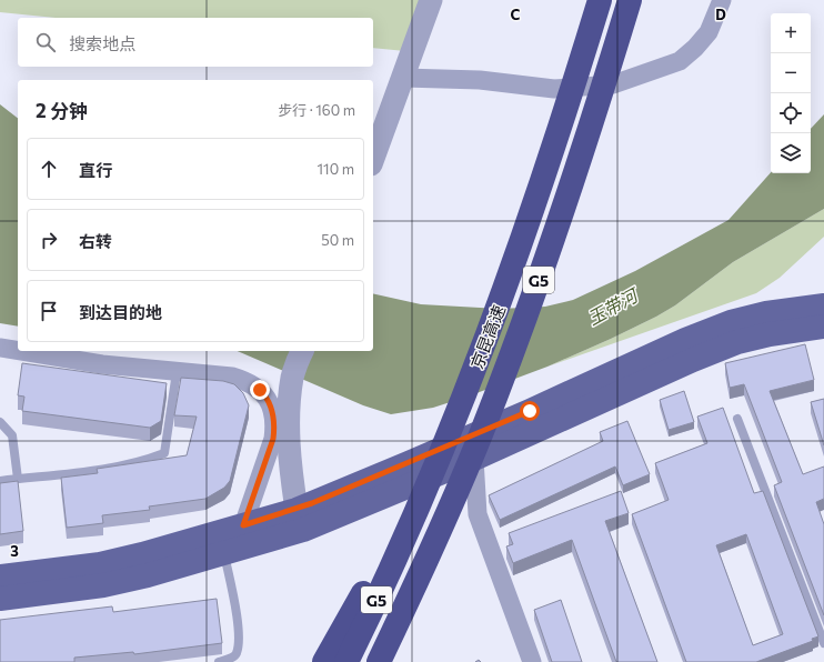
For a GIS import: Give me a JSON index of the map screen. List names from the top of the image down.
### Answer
{
  "streets": {
    "highway": ["G5", "京昆高速"]
  },
  "crossings": [
    ["G5", "京昆高速"]
  ],
  "water": ["玉带河"],
  "page": {
    "map_buttons": ["+", "−"],
    "search": "搜索地点",
    "heading": ["2 分钟", "步行 · 160 m"],
    "list": [
      ["直行", "110 m"],
      ["右转", "50 m"],
      "到达目的地"
    ]
  },
  "grid": {
    "columns": ["C", "D"],
    "rows": ["3"]
  }
}
